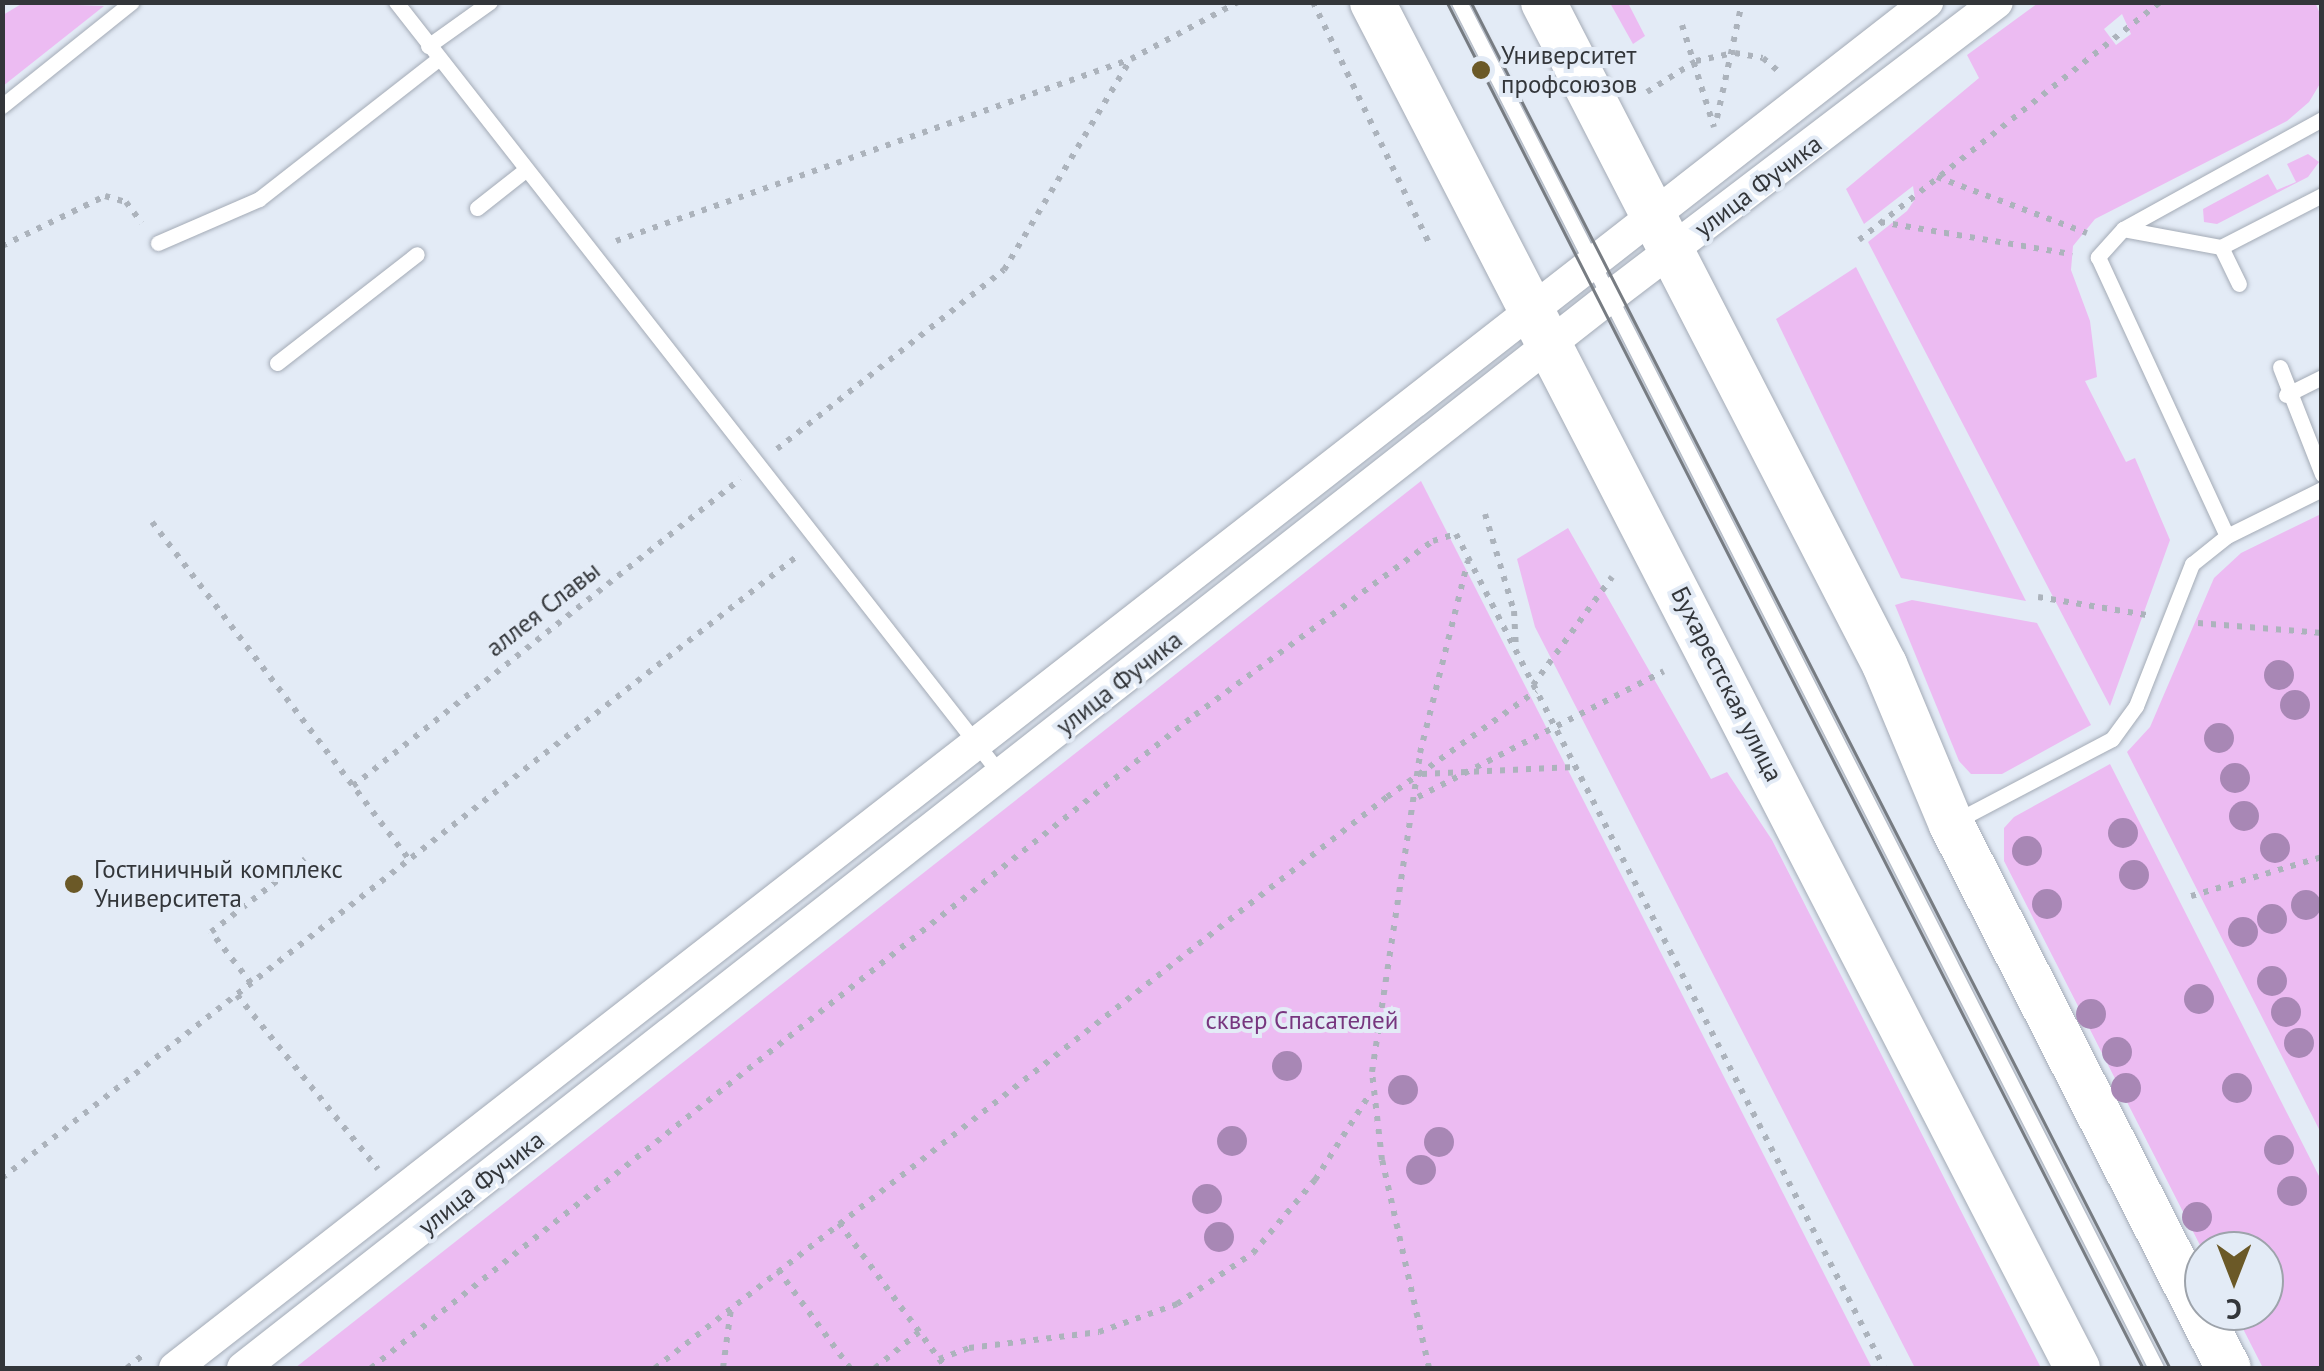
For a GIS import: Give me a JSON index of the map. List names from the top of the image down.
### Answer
{
  "streets": {
    "main road": ["Бухарестская улица"],
    "street": ["улица Фучика"],
    "path": ["аллея Славы"]
  },
  "crossings": [
    ["улица Фучика", "Бухарестская улица"]
  ],
  "parks": ["cквер Спасателей"],
  "places": ["Университет профсоюзов", "Гостиничный комплекс Университета"],
  "north": "bottom"
}
